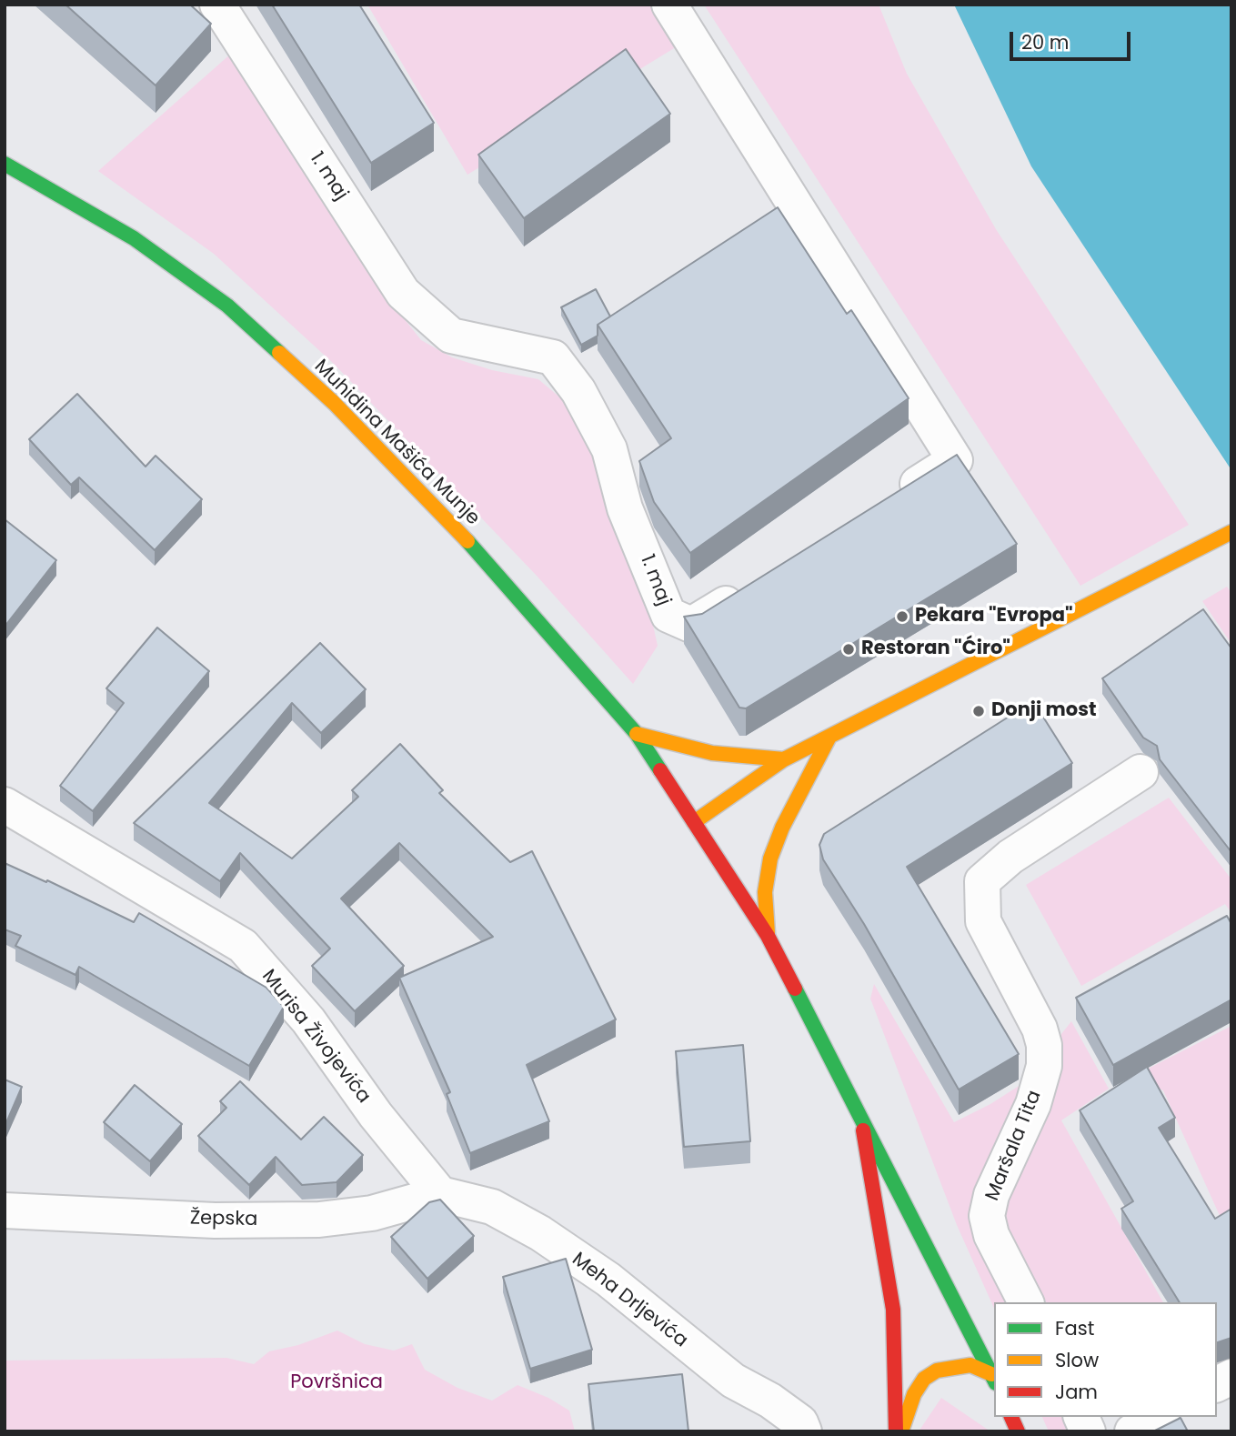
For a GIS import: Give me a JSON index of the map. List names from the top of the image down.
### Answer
{
  "streets": {
    "main road": ["Muhidina Mašića Munje"],
    "street": [
      "1. maj",
      "Murisa Živojevića",
      "Maršala Tita",
      "Žepska",
      "Meha Drljevića"
    ]
  },
  "crossings": [
    ["Murisa Živojevića", "Žepska"],
    ["Murisa Živojevića", "Meha Drljevića"],
    ["Žepska", "Meha Drljevića"]
  ],
  "parks": ["Površnica"],
  "places": ["Pekara \"Evropa\"", "Restoran \"Ćiro\"", "Donji most"],
  "legend": ["Fast", "Slow", "Jam"],
  "scale_bar": "20 m"
}
